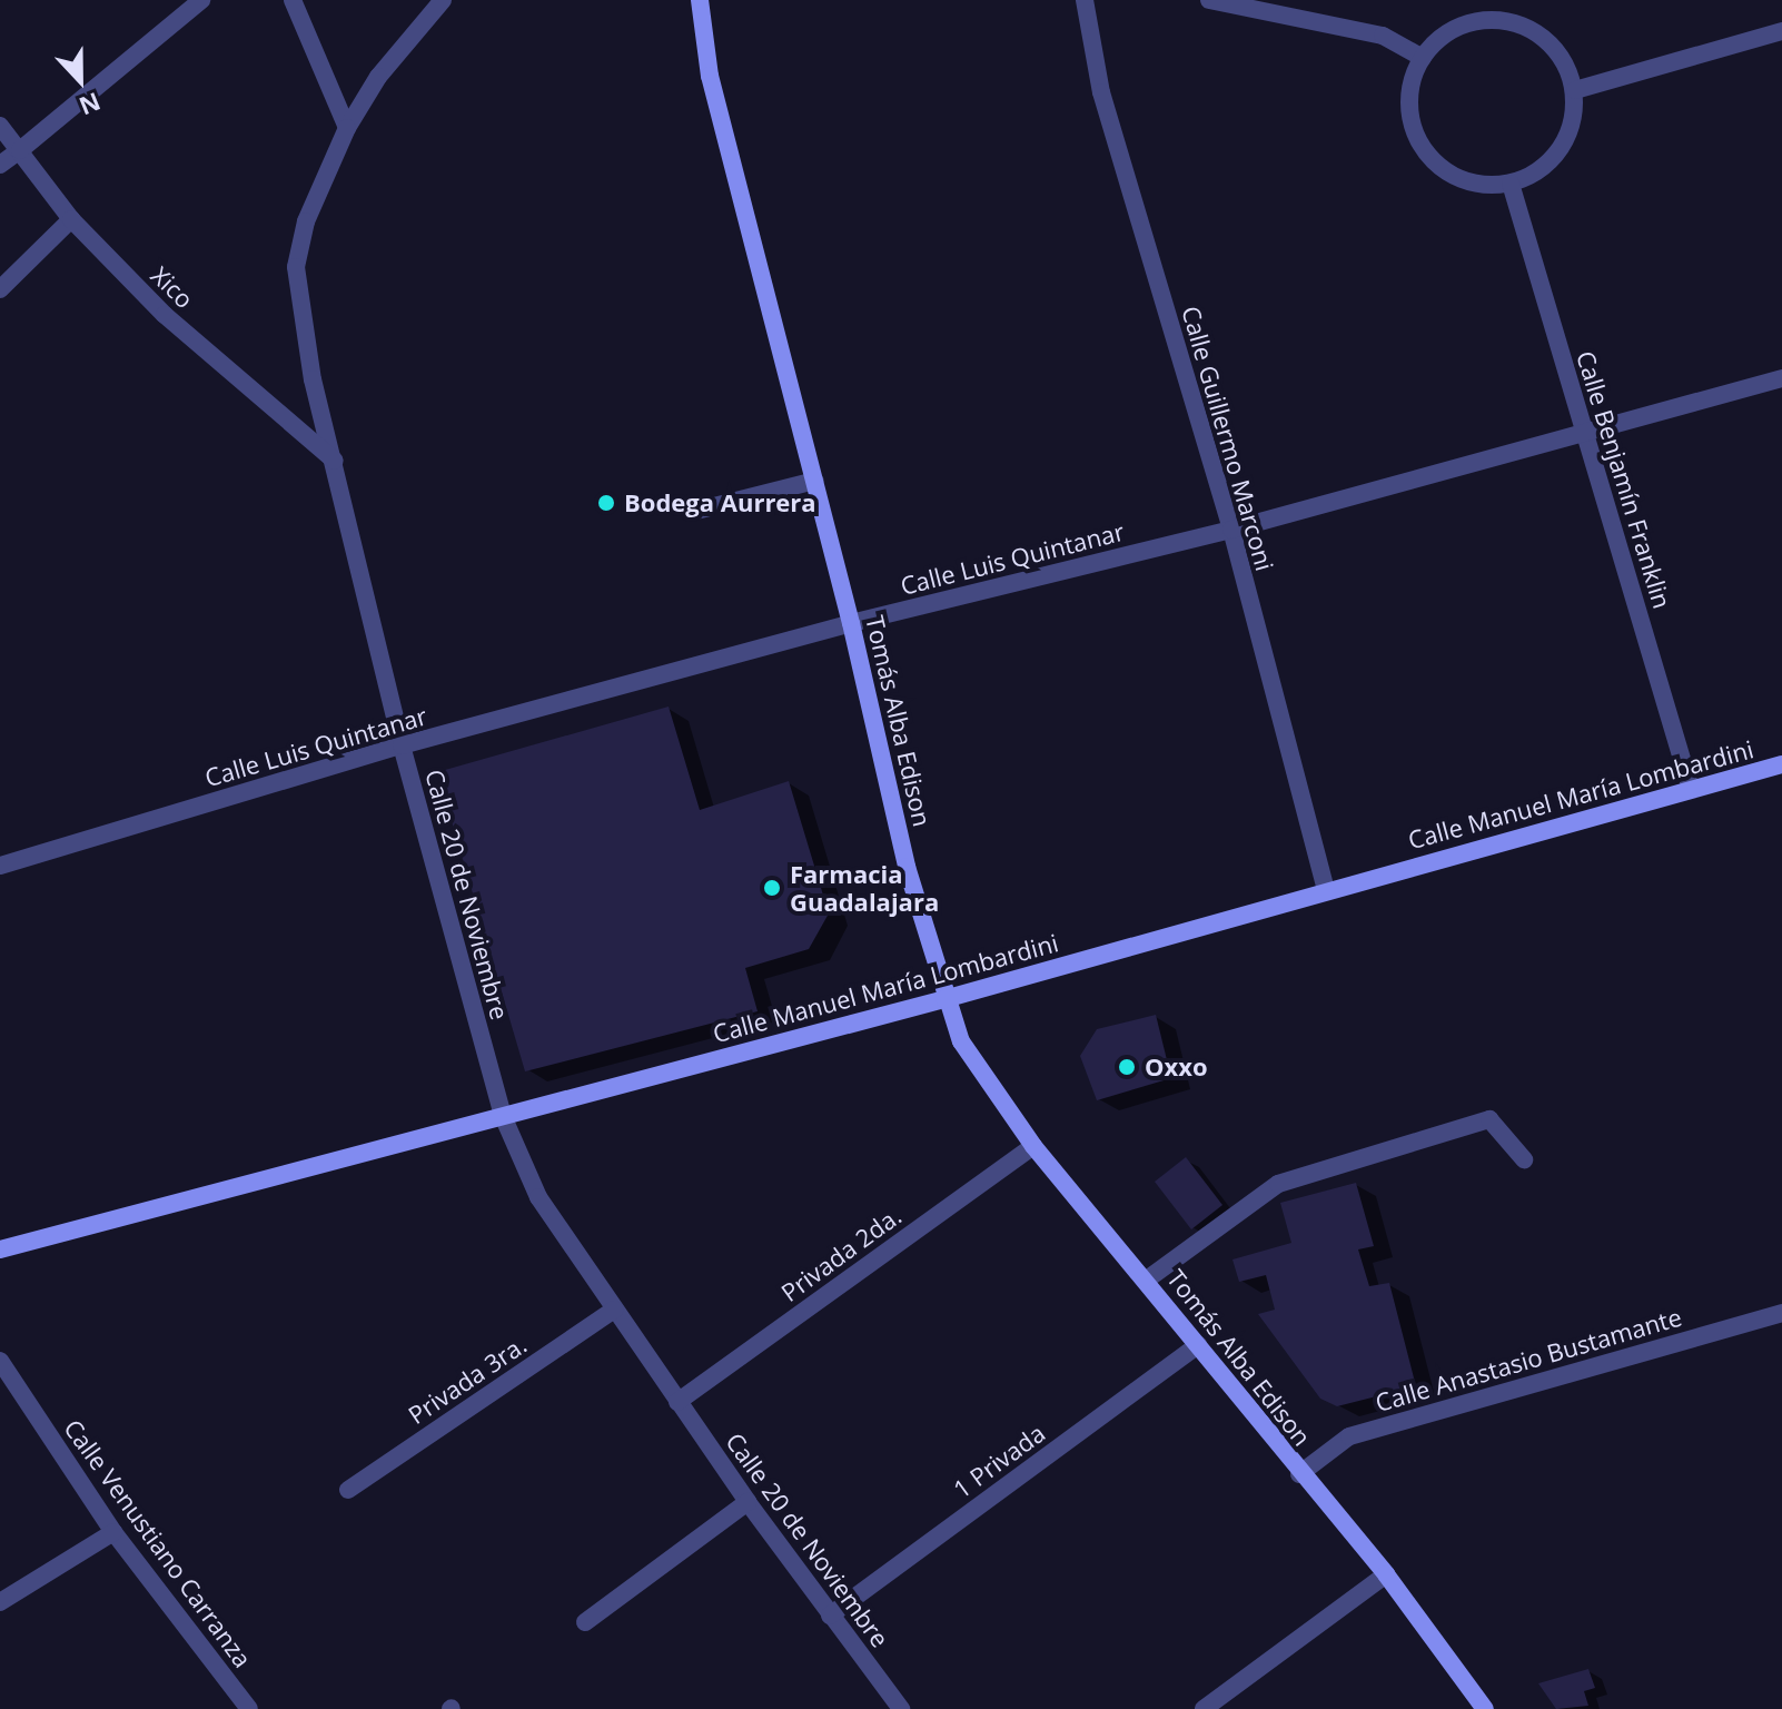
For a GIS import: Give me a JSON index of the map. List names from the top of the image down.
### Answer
{
  "streets": {
    "street": [
      "Xico",
      "Calle Guillermo Marconi",
      "Calle Benjamín Franklin",
      "Calle Luis Quintanar",
      "Tomás Alba Edison",
      "Calle Manuel María Lombardini",
      "Calle 20 de Noviembre",
      "Privada 2da.",
      "Calle Anastasio Bustamante",
      "Privada 3ra.",
      "1 Privada",
      "Calle Venustiano Carranza"
    ]
  },
  "crossings": [
    ["Xico", "Calle 20 de Noviembre"],
    ["Calle Guillermo Marconi", "Calle Luis Quintanar"],
    ["Calle Guillermo Marconi", "Calle Manuel María Lombardini"],
    ["Calle Benjamín Franklin", "Calle Luis Quintanar"],
    ["Calle Benjamín Franklin", "Calle Manuel María Lombardini"],
    ["Calle Luis Quintanar", "Tomás Alba Edison"],
    ["Calle Luis Quintanar", "Calle 20 de Noviembre"],
    ["Tomás Alba Edison", "Calle Manuel María Lombardini"],
    ["Tomás Alba Edison", "Privada 2da."],
    ["Tomás Alba Edison", "Calle Anastasio Bustamante"],
    ["Tomás Alba Edison", "1 Privada"],
    ["Calle Manuel María Lombardini", "Calle 20 de Noviembre"],
    ["Calle 20 de Noviembre", "Privada 2da."],
    ["Calle 20 de Noviembre", "Privada 3ra."],
    ["Calle 20 de Noviembre", "1 Privada"]
  ],
  "places": ["Bodega Aurrera", "Farmacia Guadalajara", "Oxxo"],
  "north": "bottom"
}
